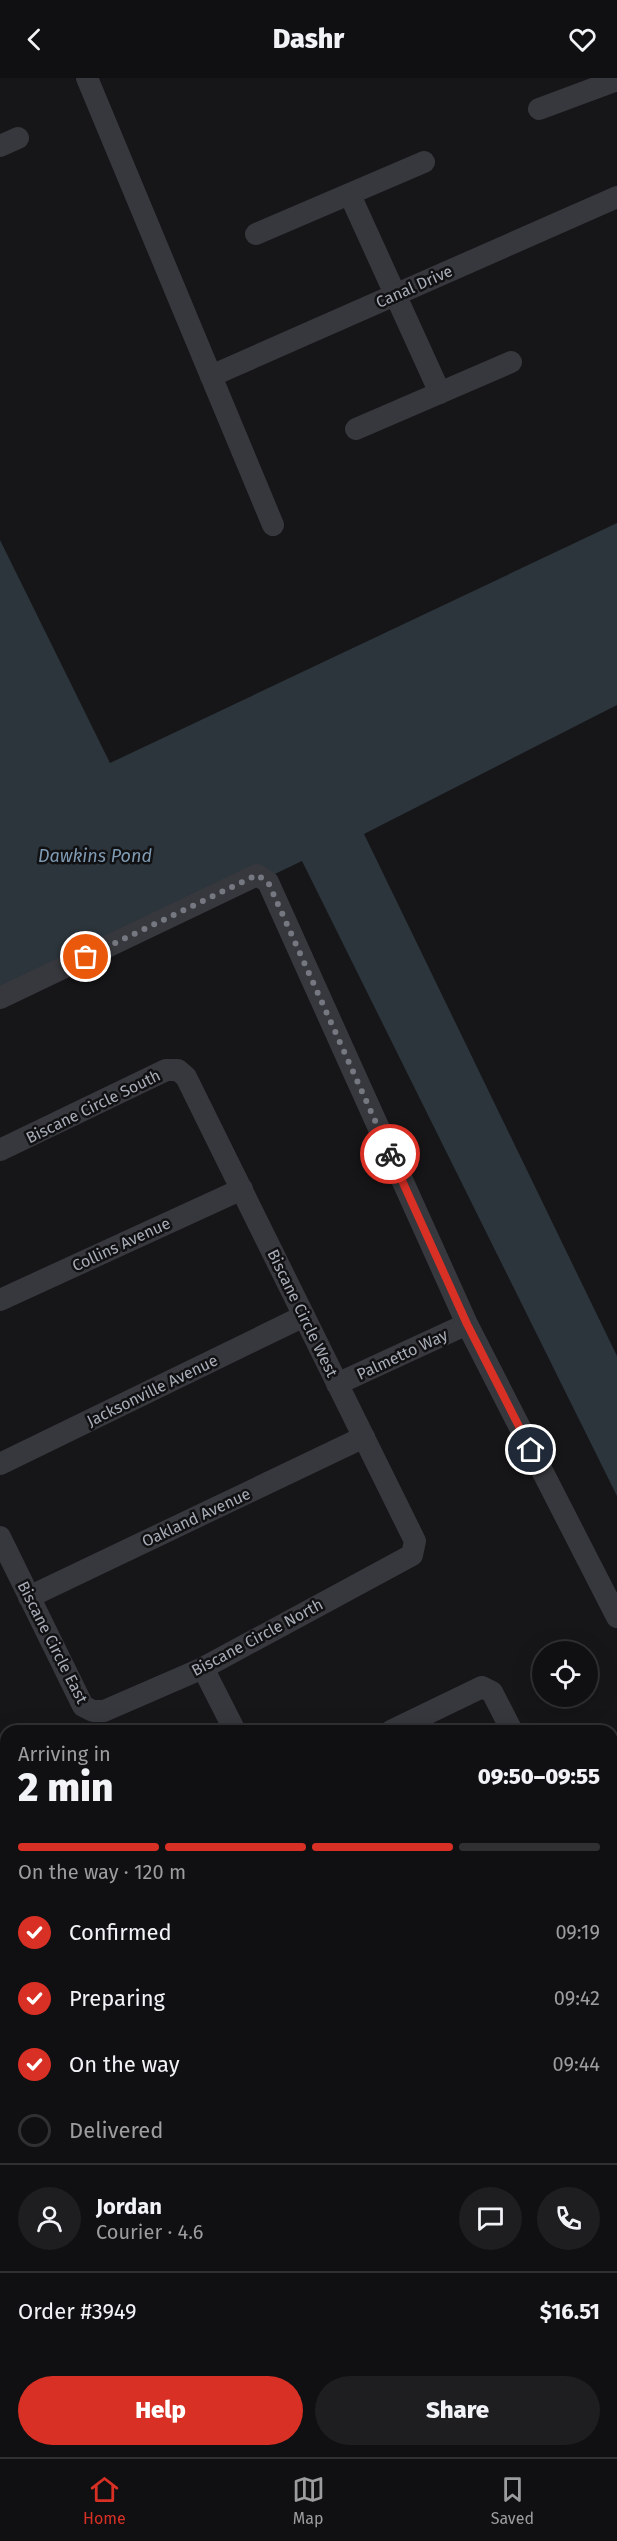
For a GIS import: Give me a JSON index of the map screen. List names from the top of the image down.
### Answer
{
  "streets": {
    "street": [
      "Canal Drive",
      "Biscane Circle South",
      "Collins Avenue",
      "Biscane Circle West",
      "Palmetto Way",
      "Jacksonville Avenue",
      "Oakland Avenue",
      "Biscane Circle North",
      "Biscane Circle East"
    ]
  },
  "crossings": [
    ["Biscane Circle South", "Biscane Circle West"],
    ["Collins Avenue", "Biscane Circle West"],
    ["Biscane Circle West", "Palmetto Way"],
    ["Biscane Circle West", "Jacksonville Avenue"],
    ["Biscane Circle West", "Oakland Avenue"],
    ["Biscane Circle West", "Biscane Circle North"],
    ["Oakland Avenue", "Biscane Circle East"],
    ["Biscane Circle North", "Biscane Circle East"]
  ],
  "water": ["Dawkins Pond"],
  "page": {
    "header": "Dashr",
    "heading": ["2 min", "Arriving in", "09:50–09:55"],
    "panel": [
      "Jordan",
      "Courier · 4.6",
      "Order #3949",
      "$16.51"
    ],
    "bar": "On the way · 120 m",
    "list": [
      ["Confirmed", "09:19"],
      ["Preparing", "09:42"],
      ["On the way", "09:44"],
      "Delivered"
    ],
    "buttons": ["Help", "Share"],
    "tabs": ["Home", "Map", "Saved"]
  }
}
